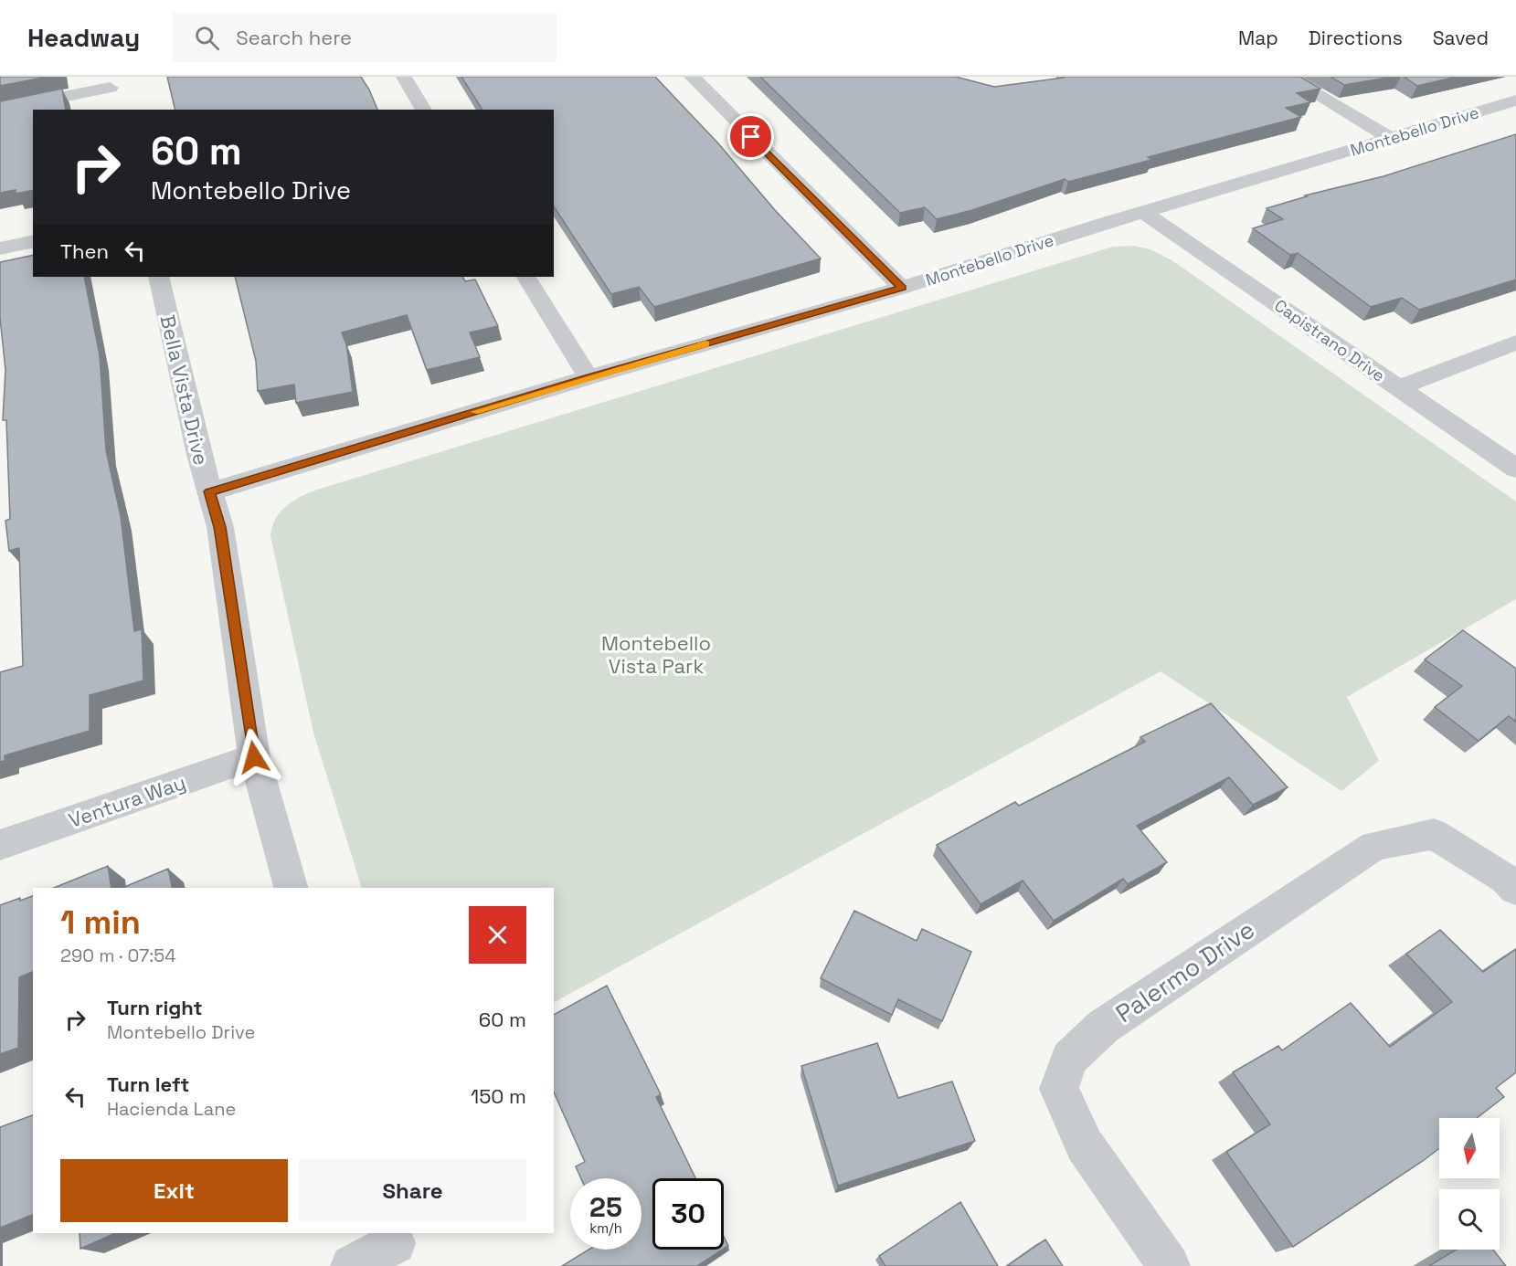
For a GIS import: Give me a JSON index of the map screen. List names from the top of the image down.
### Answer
{
  "streets": {
    "street": [
      "Montebello Drive",
      "Capistrano Drive",
      "Bella Vista Drive",
      "Ventura Way",
      "Palermo Drive"
    ]
  },
  "crossings": [
    ["Montebello Drive", "Capistrano Drive"],
    ["Montebello Drive", "Bella Vista Drive"],
    ["Bella Vista Drive", "Ventura Way"]
  ],
  "parks": ["Montebello Vista Park"],
  "north": "bottom",
  "page": {
    "header": "Headway",
    "search": "Search here",
    "nav": ["Map", "Directions", "Saved"],
    "turn": ["60 m", "Montebello Drive"],
    "then": "Then",
    "heading": ["1 min", "290 m · 07:54"],
    "list": [
      {
        "name": "Turn right",
        "note": "Montebello Drive",
        "value": "60 m"
      },
      {
        "name": "Turn left",
        "note": "Hacienda Lane",
        "value": "150 m"
      }
    ],
    "buttons": ["Exit", "Share"],
    "speed": "25 km/h",
    "limit": "30"
  }
}
